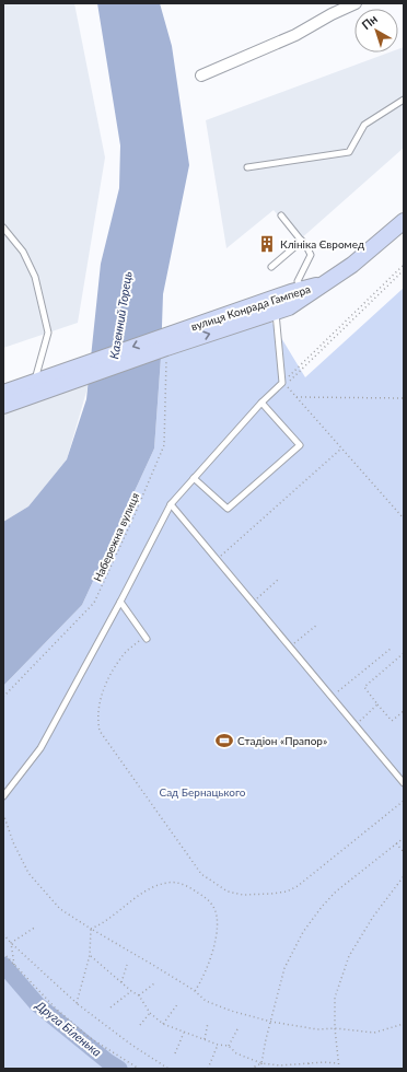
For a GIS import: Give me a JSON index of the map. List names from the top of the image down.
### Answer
{
  "streets": {
    "main road": ["вулиця Конрада Гампера"],
    "path": ["Набережна вулиця"]
  },
  "crossings": [
    ["вулиця Конрада Гампера", "Набережна вулиця"]
  ],
  "water": ["Казенний Торець", "Друга Біленька"],
  "parks": ["Сад Бернацького"],
  "places": {
    "building": ["Клініка Євромед"],
    "sports": ["Стадіон «Прапор»"]
  },
  "north": "top left"
}
